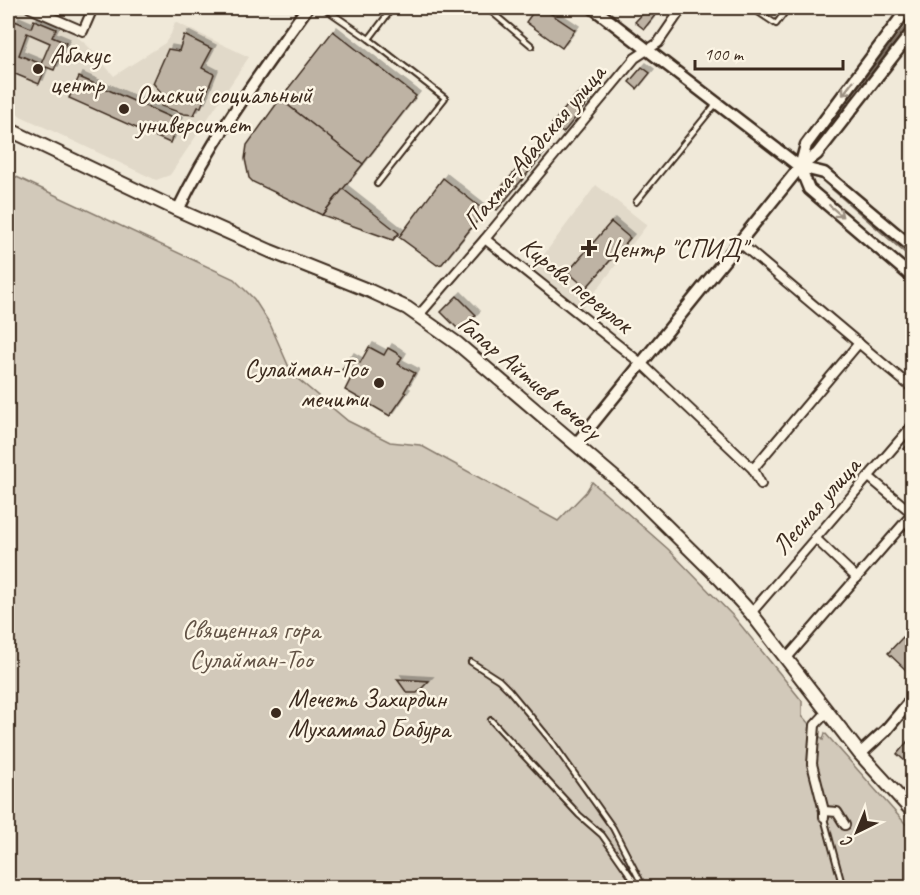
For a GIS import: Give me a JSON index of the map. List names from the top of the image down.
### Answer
{
  "streets": {
    "main road": ["Гапар Айтиев көчөсү"],
    "street": ["Пахта-Абадская улица", "Кирова переулок", "Лесная улица"]
  },
  "crossings": [
    ["Пахта-Абадская улица", "Кирова переулок"],
    ["Пахта-Абадская улица", "Гапар Айтиев көчөсү"],
    ["Гапар Айтиев көчөсү", "Лесная улица"]
  ],
  "parks": ["Священная гора Сулайман-Тоо"],
  "places": {
    "other": [
      "Абакус центр",
      "Ошский социальный университет",
      "Сулайман-Тоо мечити",
      "Мечеть Захирдин Мухаммад Бабура"
    ],
    "health": ["Центр \"СПИД\""]
  },
  "scale_bar": "100 m",
  "north": "bottom left"
}
